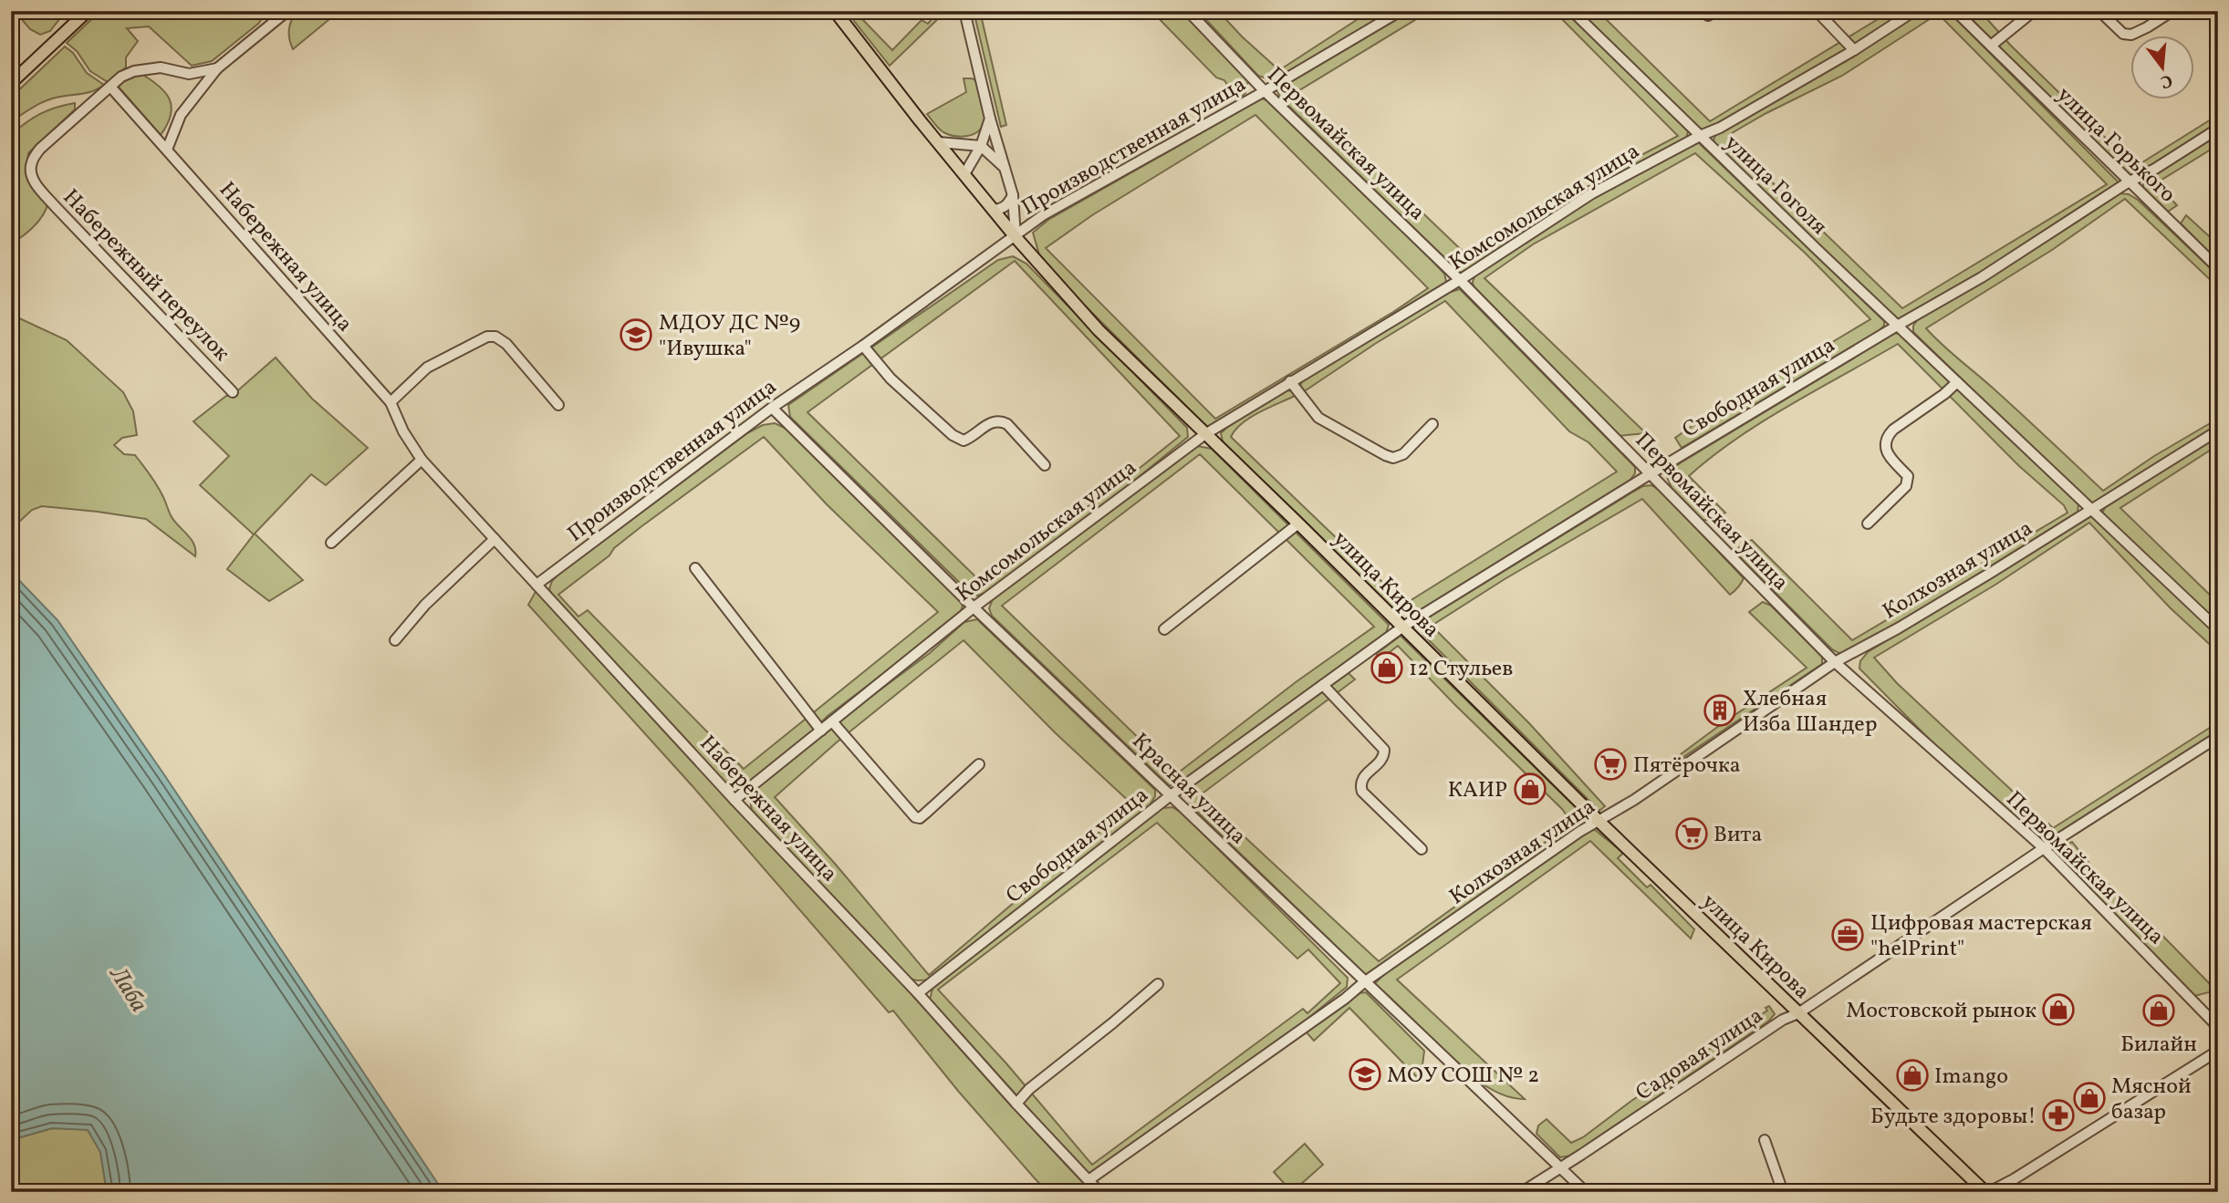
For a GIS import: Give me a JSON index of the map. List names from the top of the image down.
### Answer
{
  "streets": {
    "main road": ["улица Кирова"],
    "street": [
      "Первомайская улица",
      "улица Горького",
      "Производственная улица",
      "улица Гоголя",
      "Комсомольская улица",
      "Набережная улица",
      "Набережный переулок",
      "Свободная улица",
      "Колхозная улица",
      "Красная улица",
      "Садовая улица"
    ]
  },
  "crossings": [
    ["Первомайская улица", "Производственная улица"],
    ["Первомайская улица", "Комсомольская улица"],
    ["Первомайская улица", "Свободная улица"],
    ["Первомайская улица", "Колхозная улица"],
    ["Первомайская улица", "Садовая улица"],
    ["улица Горького", "Свободная улица"],
    ["Производственная улица", "Набережная улица"],
    ["Производственная улица", "улица Кирова"],
    ["Производственная улица", "Красная улица"],
    ["улица Гоголя", "Комсомольская улица"],
    ["улица Гоголя", "Свободная улица"],
    ["улица Гоголя", "Колхозная улица"],
    ["Комсомольская улица", "Набережная улица"],
    ["Комсомольская улица", "улица Кирова"],
    ["Комсомольская улица", "Красная улица"],
    ["Набережная улица", "Набережный переулок"],
    ["Набережная улица", "Свободная улица"],
    ["Набережная улица", "Колхозная улица"],
    ["Свободная улица", "улица Кирова"],
    ["Свободная улица", "Красная улица"],
    ["Колхозная улица", "улица Кирова"],
    ["Колхозная улица", "Красная улица"],
    ["улица Кирова", "Садовая улица"],
    ["Красная улица", "Садовая улица"]
  ],
  "water": ["Лаба"],
  "places": {
    "school or university": ["МДОУ ДС №9 \"Ивушка\"", "МОУ СОШ № 2"],
    "shop": [
      "12 Стульев",
      "КАИР",
      "Мостовской рынок",
      "Билайн",
      "Imango",
      "Мясной базар"
    ],
    "building": ["Хлебная Изба Шандер"],
    "supermarket": ["Пятёрочка", "Вита"],
    "office": ["Цифровая мастерская \"helPrint\""],
    "pharmacy": ["Будьте здоровы!"]
  },
  "north": "bottom"
}
